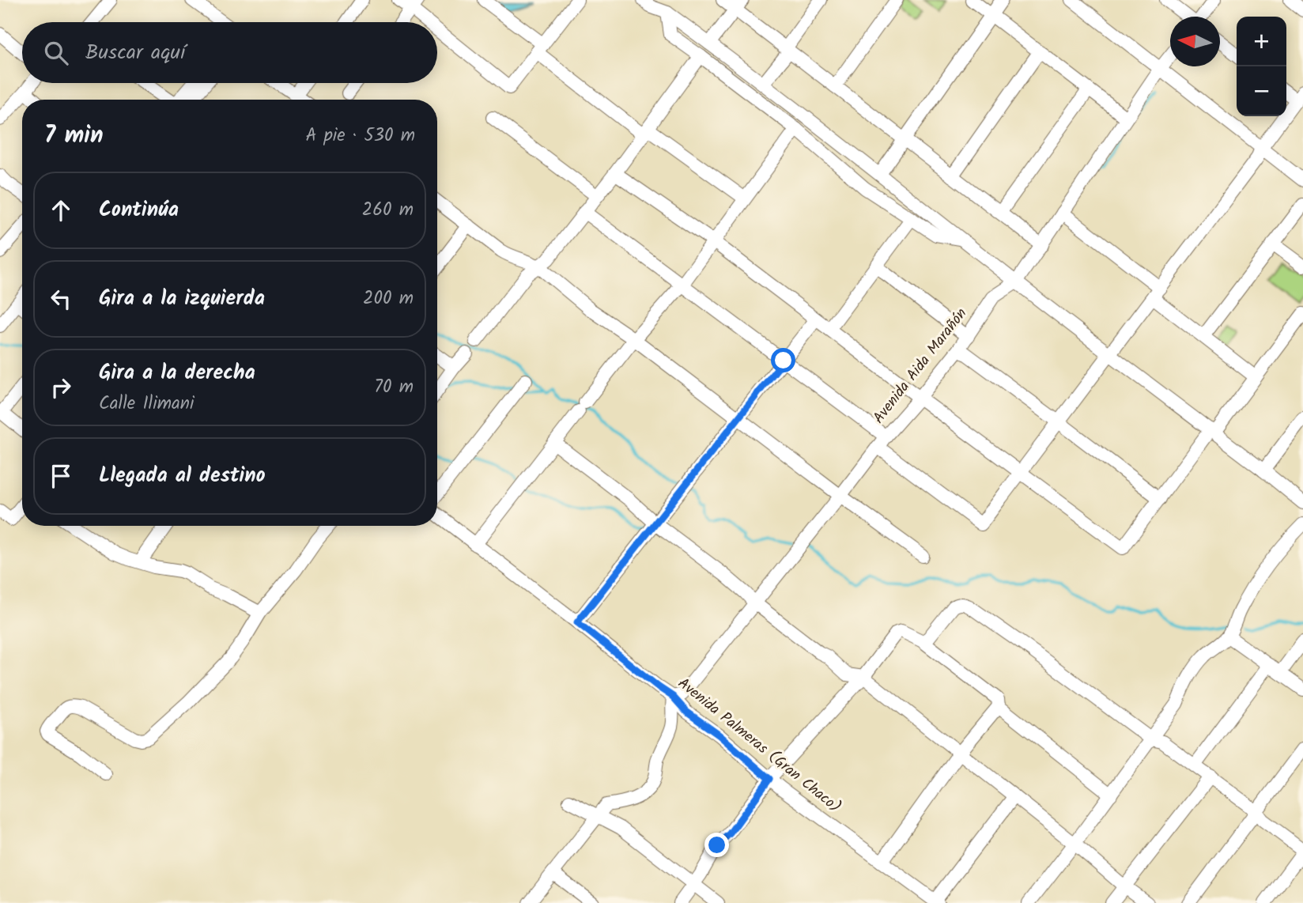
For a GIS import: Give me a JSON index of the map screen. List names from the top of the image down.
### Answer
{
  "streets": {
    "street": ["Avenida Aida Marañón", "Avenida Palmeras (Gran Chaco)"]
  },
  "crossings": [
    ["Avenida Aida Marañón", "Avenida Palmeras (Gran Chaco)"]
  ],
  "north": "left",
  "page": {
    "map_buttons": ["+", "−"],
    "search": "Buscar aquí",
    "heading": ["7 min", "A pie · 530 m"],
    "list": [
      ["Continúa", "260 m"],
      ["Gira a la izquierda", "200 m"],
      ["Gira a la derecha", "Calle Ilimani", "70 m"],
      "Llegada al destino"
    ]
  }
}
